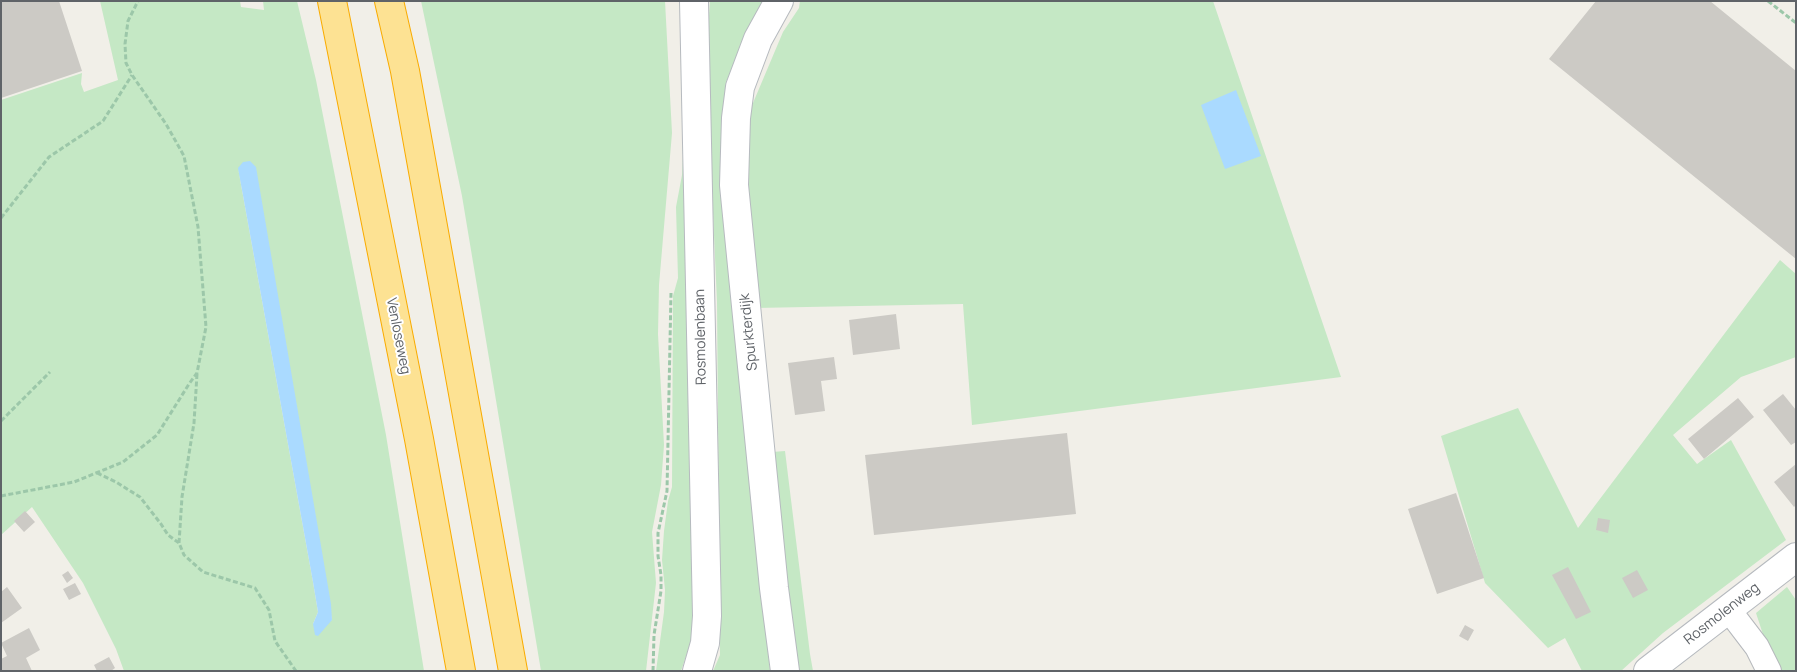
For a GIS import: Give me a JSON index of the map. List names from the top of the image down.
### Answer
{
  "streets": {
    "highway": ["Venloseweg"],
    "street": ["Spurkterdijk", "Rosmolenbaan", "Rosmolenweg"]
  }
}
